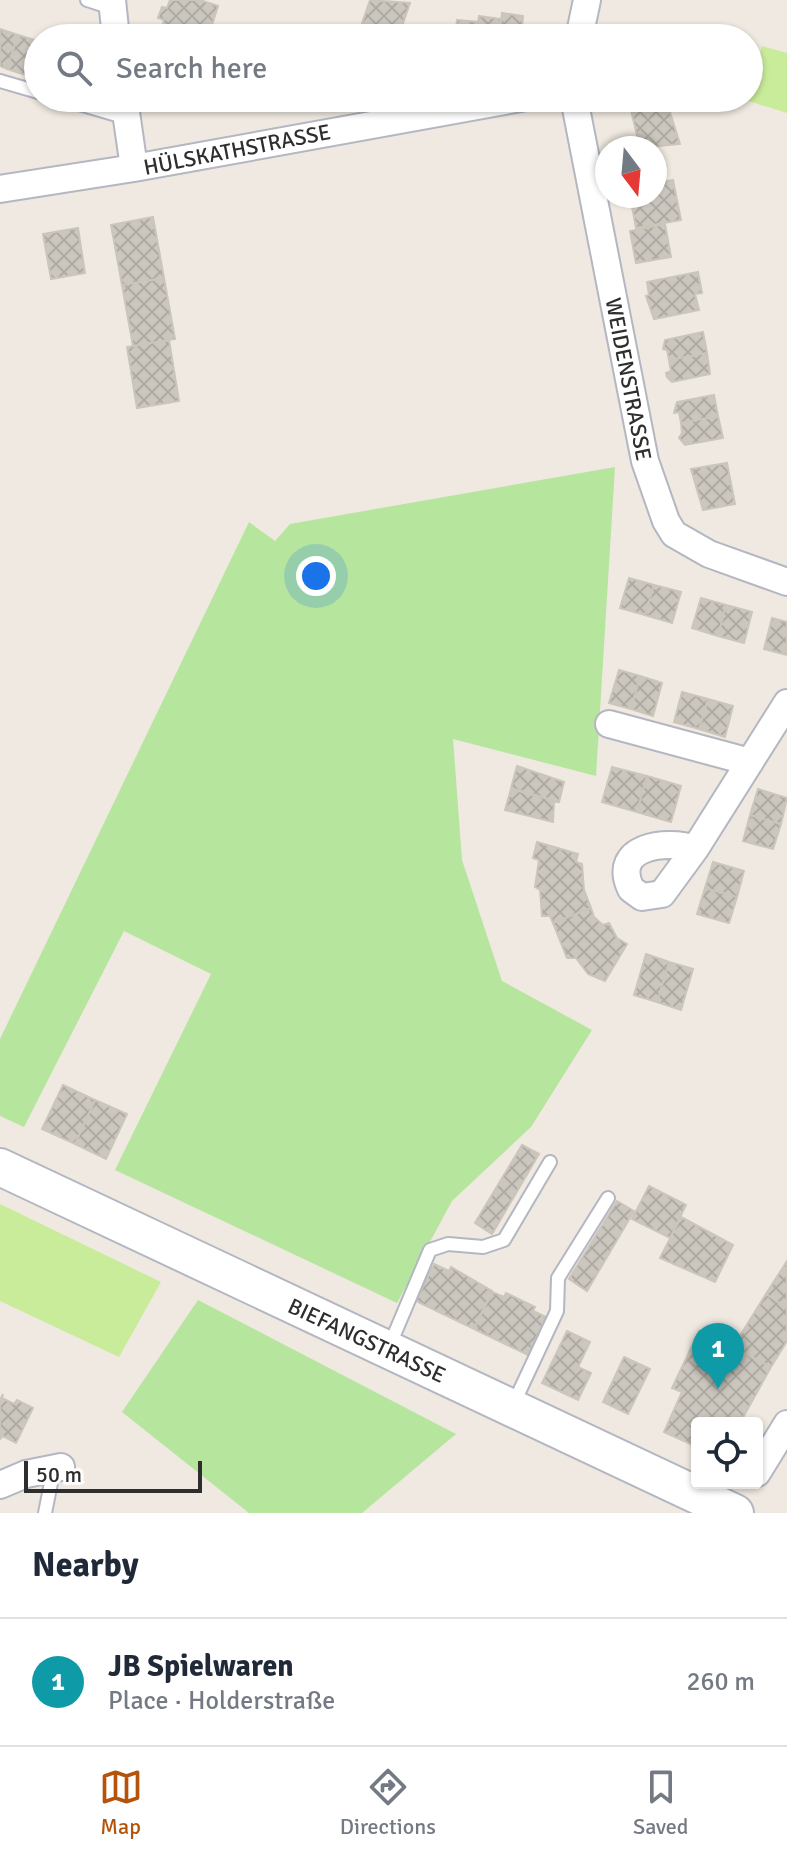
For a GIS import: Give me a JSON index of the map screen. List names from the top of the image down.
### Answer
{
  "streets": {
    "main road": ["BIEFANGSTRASSE"],
    "street": ["HÜLSKATHSTRASSE", "WEIDENSTRASSE"]
  },
  "scale_bar": "50 m",
  "north": "bottom",
  "page": {
    "search": "Search here",
    "pins": "1",
    "scale": "50 m",
    "heading": "Nearby",
    "list": [
      {
        "mark": "1",
        "name": "JB Spielwaren",
        "note": "Place · Holderstraße",
        "value": "260 m"
      }
    ],
    "nav": ["Map", "Directions", "Saved"]
  }
}
